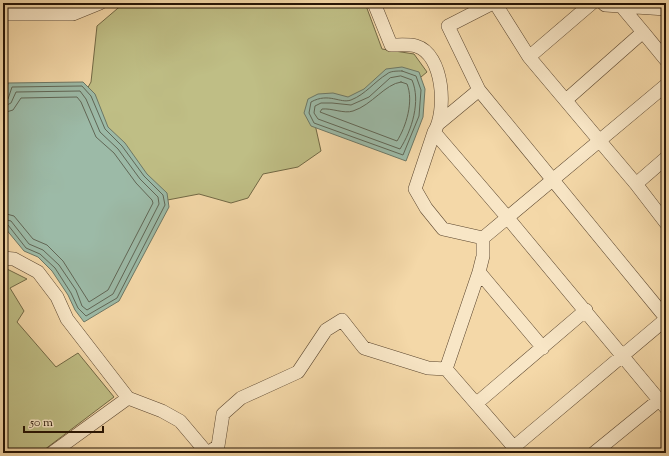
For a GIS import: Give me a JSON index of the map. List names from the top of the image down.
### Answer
{
  "scale_bar": "50 m"
}
